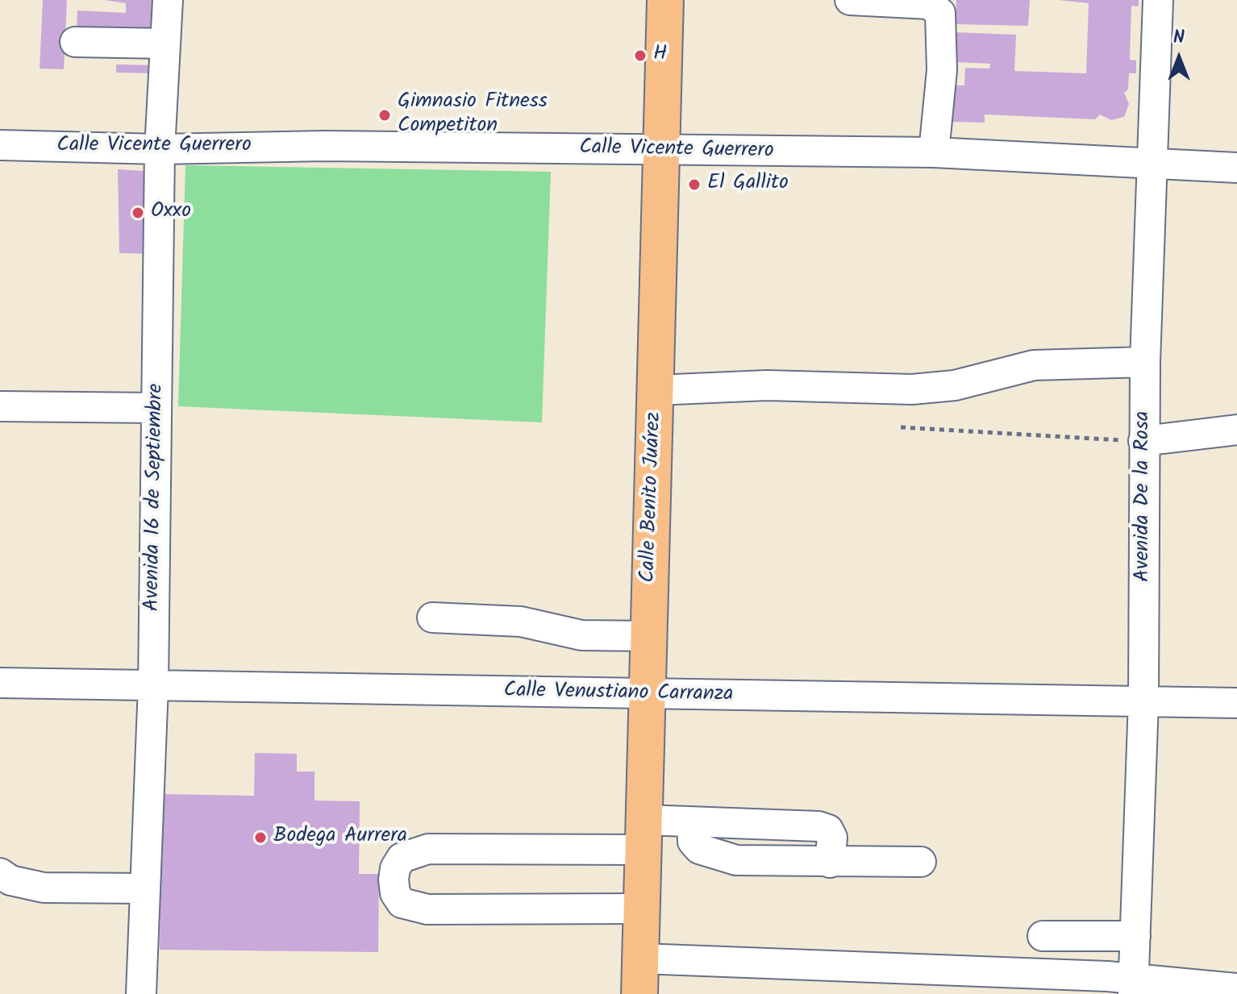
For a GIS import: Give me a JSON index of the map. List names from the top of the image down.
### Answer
{
  "streets": {
    "main road": ["Calle Benito Juárez"],
    "street": [
      "Calle Vicente Guerrero",
      "Avenida De la Rosa",
      "Avenida 16 de Septiembre",
      "Calle Venustiano Carranza"
    ]
  },
  "crossings": [
    ["Calle Vicente Guerrero", "Avenida De la Rosa"],
    ["Calle Vicente Guerrero", "Avenida 16 de Septiembre"],
    ["Calle Vicente Guerrero", "Calle Benito Juárez"],
    ["Avenida De la Rosa", "Calle Venustiano Carranza"],
    ["Avenida 16 de Septiembre", "Calle Venustiano Carranza"],
    ["Calle Benito Juárez", "Calle Venustiano Carranza"]
  ],
  "places": [
    "H",
    "Gimnasio Fitness Competiton",
    "El Gallito",
    "Oxxo",
    "Bodega Aurrera"
  ],
  "north": "top"
}
